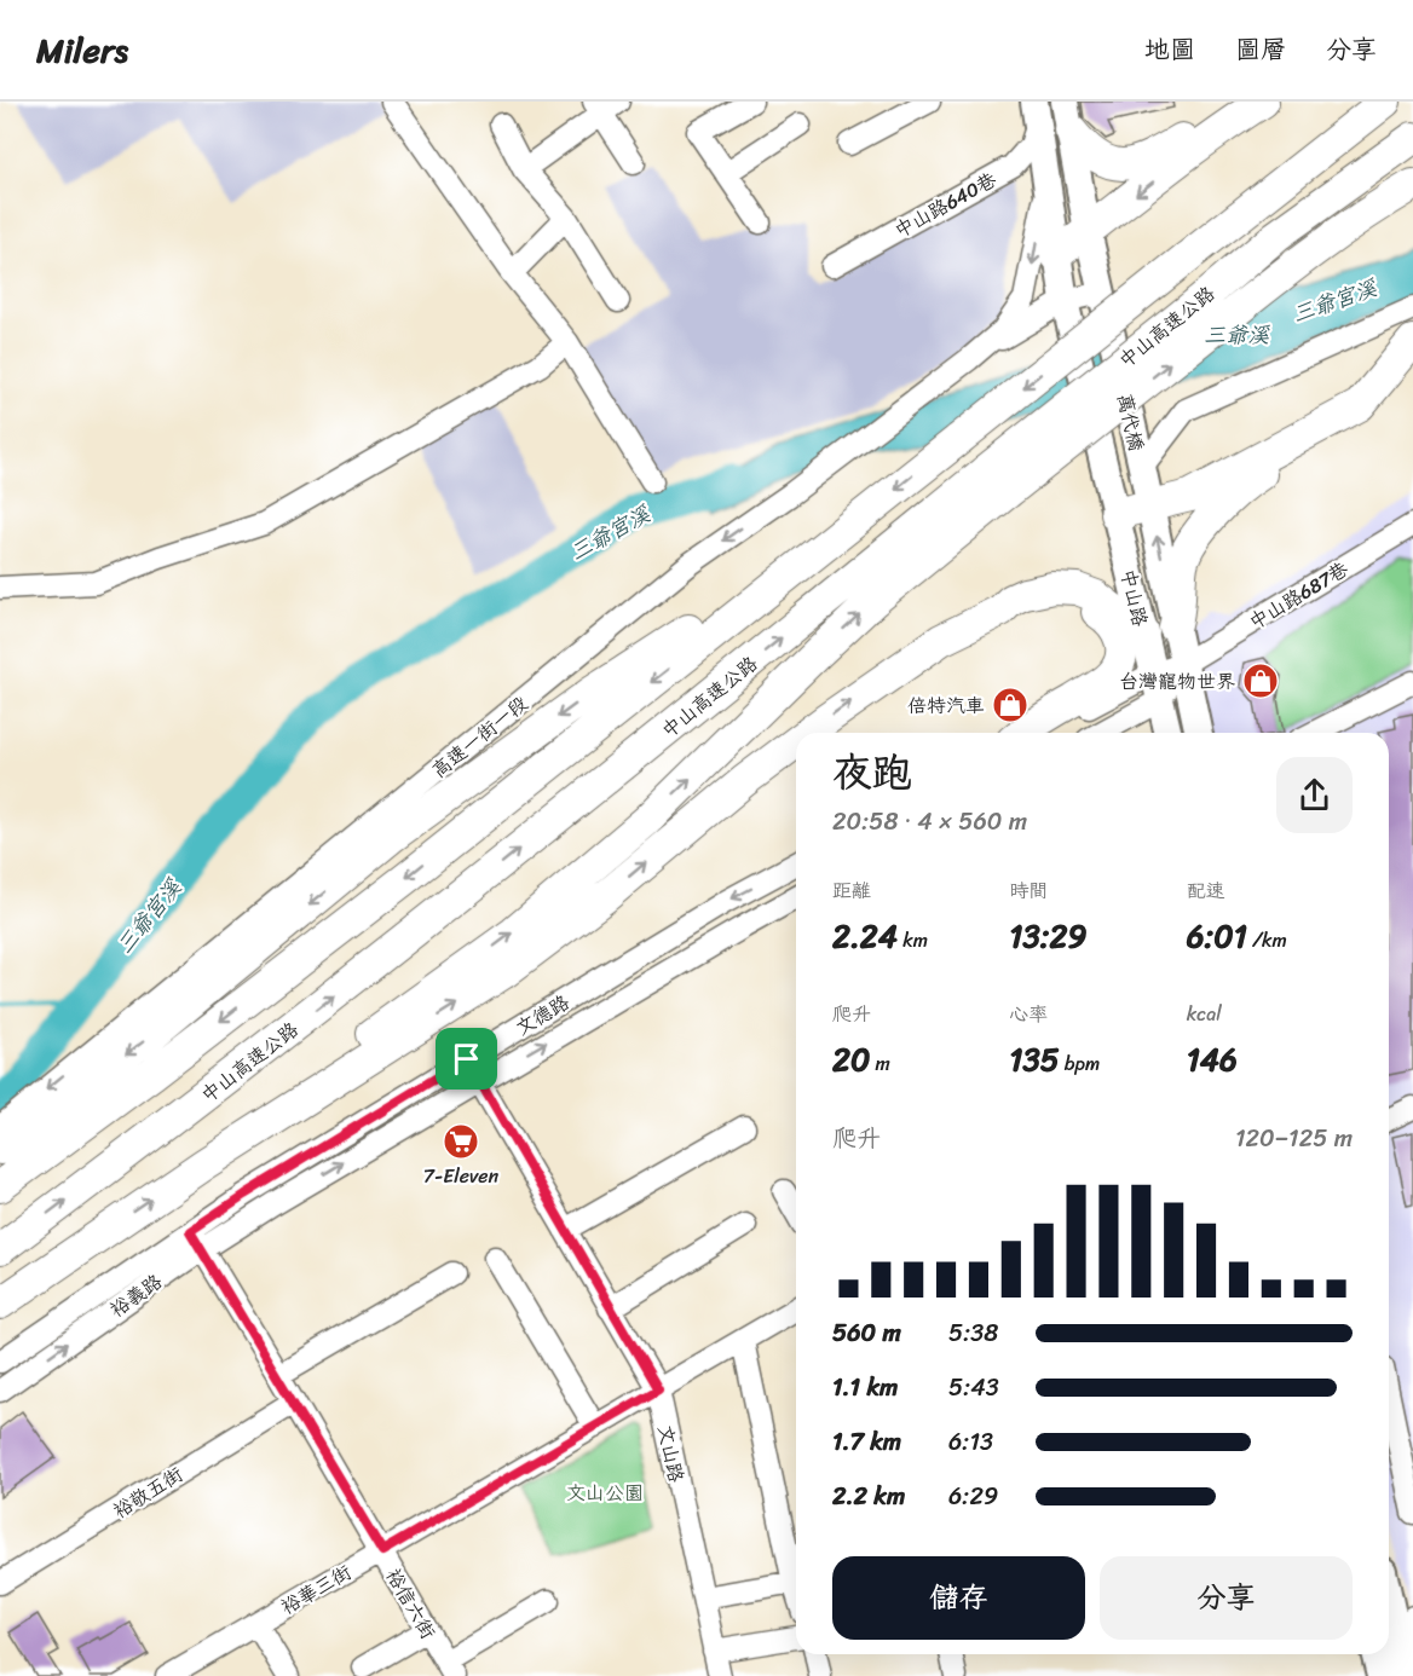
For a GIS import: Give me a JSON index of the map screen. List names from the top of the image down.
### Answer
{
  "streets": {
    "highway": ["中山高速公路"],
    "main road": ["萬代橋", "中山路"],
    "street": [
      "中山路640巷",
      "中山路687巷",
      "高速一街一段",
      "文德路",
      "裕義路",
      "文山路",
      "裕敬五街",
      "裕華三街",
      "裕信六街"
    ]
  },
  "crossings": [
    ["萬代橋", "中山路"],
    ["萬代橋", "高速一街一段"],
    ["中山路687巷", "中山路"],
    ["文德路", "裕義路"],
    ["文德路", "文山路"],
    ["裕義路", "裕信六街"],
    ["文山路", "裕華三街"],
    ["裕敬五街", "裕信六街"],
    ["裕華三街", "裕信六街"]
  ],
  "one_way": ["高速一街一段"],
  "water": ["三爺宮溪", "三爺溪"],
  "parks": ["文山公園"],
  "places": {
    "shop": ["台灣寵物世界", "倍特汽車"],
    "supermarket": ["7-Eleven"]
  },
  "page": {
    "header": "Milers",
    "nav": ["地圖", "圖層", "分享"],
    "heading": ["夜跑", "20:58 · 4 × 560 m"],
    "stats": [
      ["距離", "2.24 km"],
      ["時間", "13:29"],
      ["配速", "6:01 /km"],
      ["爬升", "20 m"],
      ["心率", "135 bpm"],
      ["kcal", "146"]
    ],
    "chart": ["爬升", "120–125 m"],
    "list": [
      {
        "name": "560 m",
        "note": "5:38"
      },
      {
        "name": "1.1 km",
        "note": "5:43"
      },
      {
        "name": "1.7 km",
        "note": "6:13"
      },
      {
        "name": "2.2 km",
        "note": "6:29"
      }
    ],
    "buttons": ["儲存", "分享"]
  }
}
